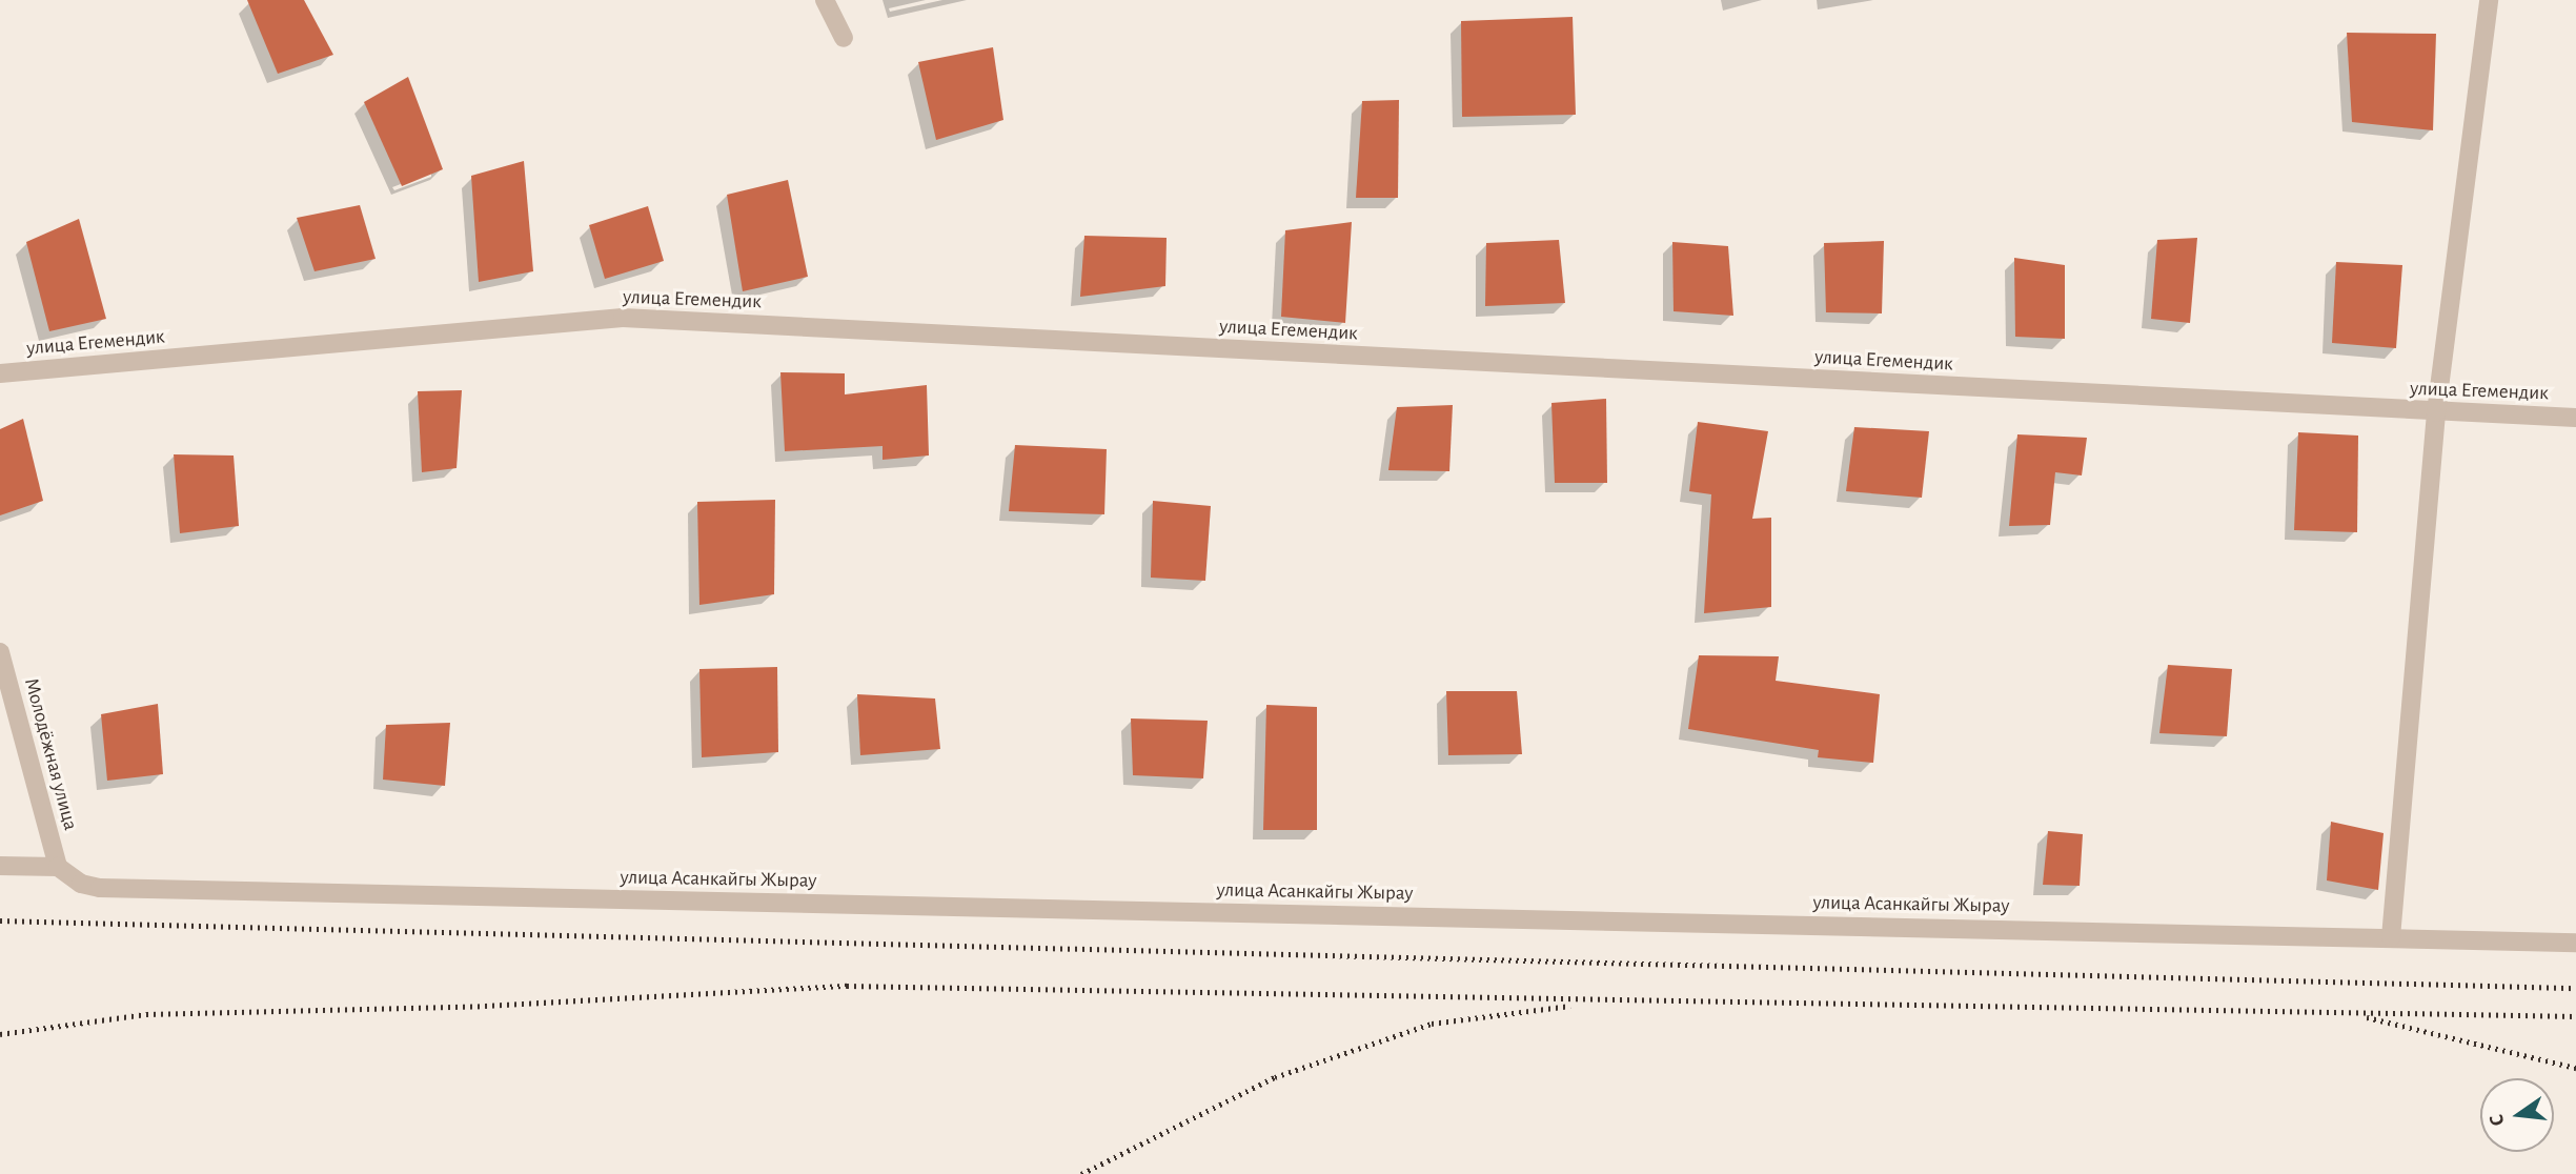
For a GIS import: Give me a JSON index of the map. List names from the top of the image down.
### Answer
{
  "streets": {
    "street": ["улица Егемендик", "Молодёжная улица", "улица Асанкайгы Жырау"]
  },
  "crossings": [
    ["Молодёжная улица", "улица Асанкайгы Жырау"]
  ],
  "north": "left"
}
